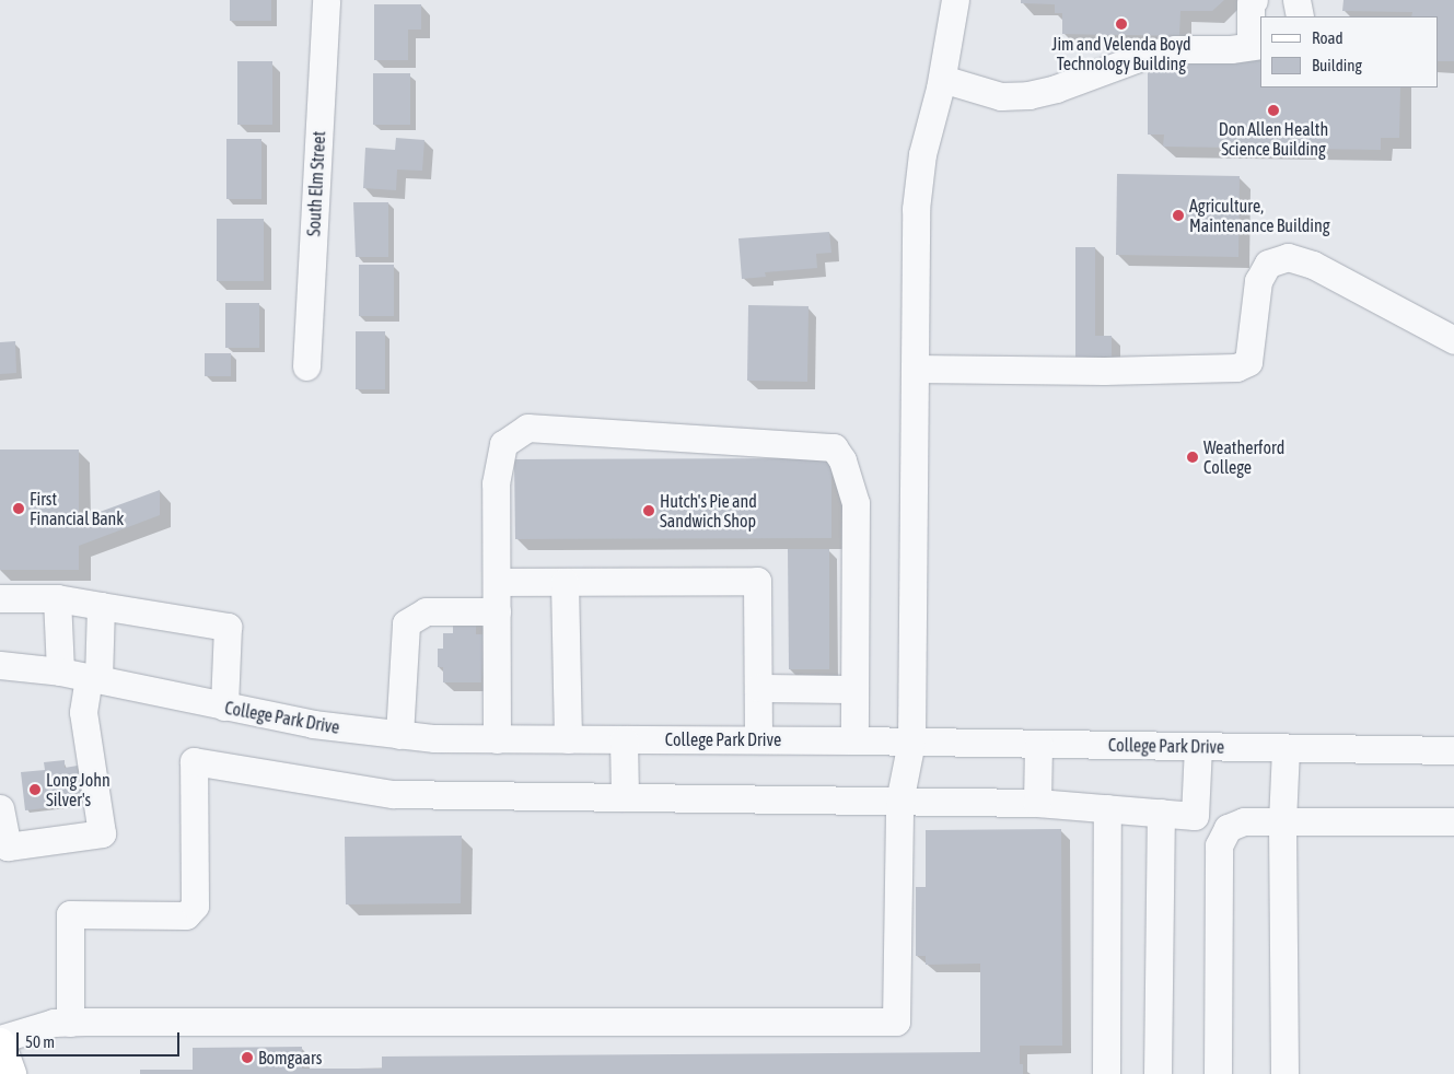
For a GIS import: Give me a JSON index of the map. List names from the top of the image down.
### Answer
{
  "streets": {
    "street": ["South Elm Street", "College Park Drive"]
  },
  "places": [
    "Jim and Velenda Boyd Technology Building",
    "Don Allen Health Science Building",
    "Agriculture, Maintenance Building",
    "Weatherford College",
    "First Financial Bank",
    "Hutch's Pie and Sandwich Shop",
    "Long John Silver's",
    "Bomgaars"
  ],
  "legend": ["Road", "Building"],
  "scale_bar": "50 m"
}
